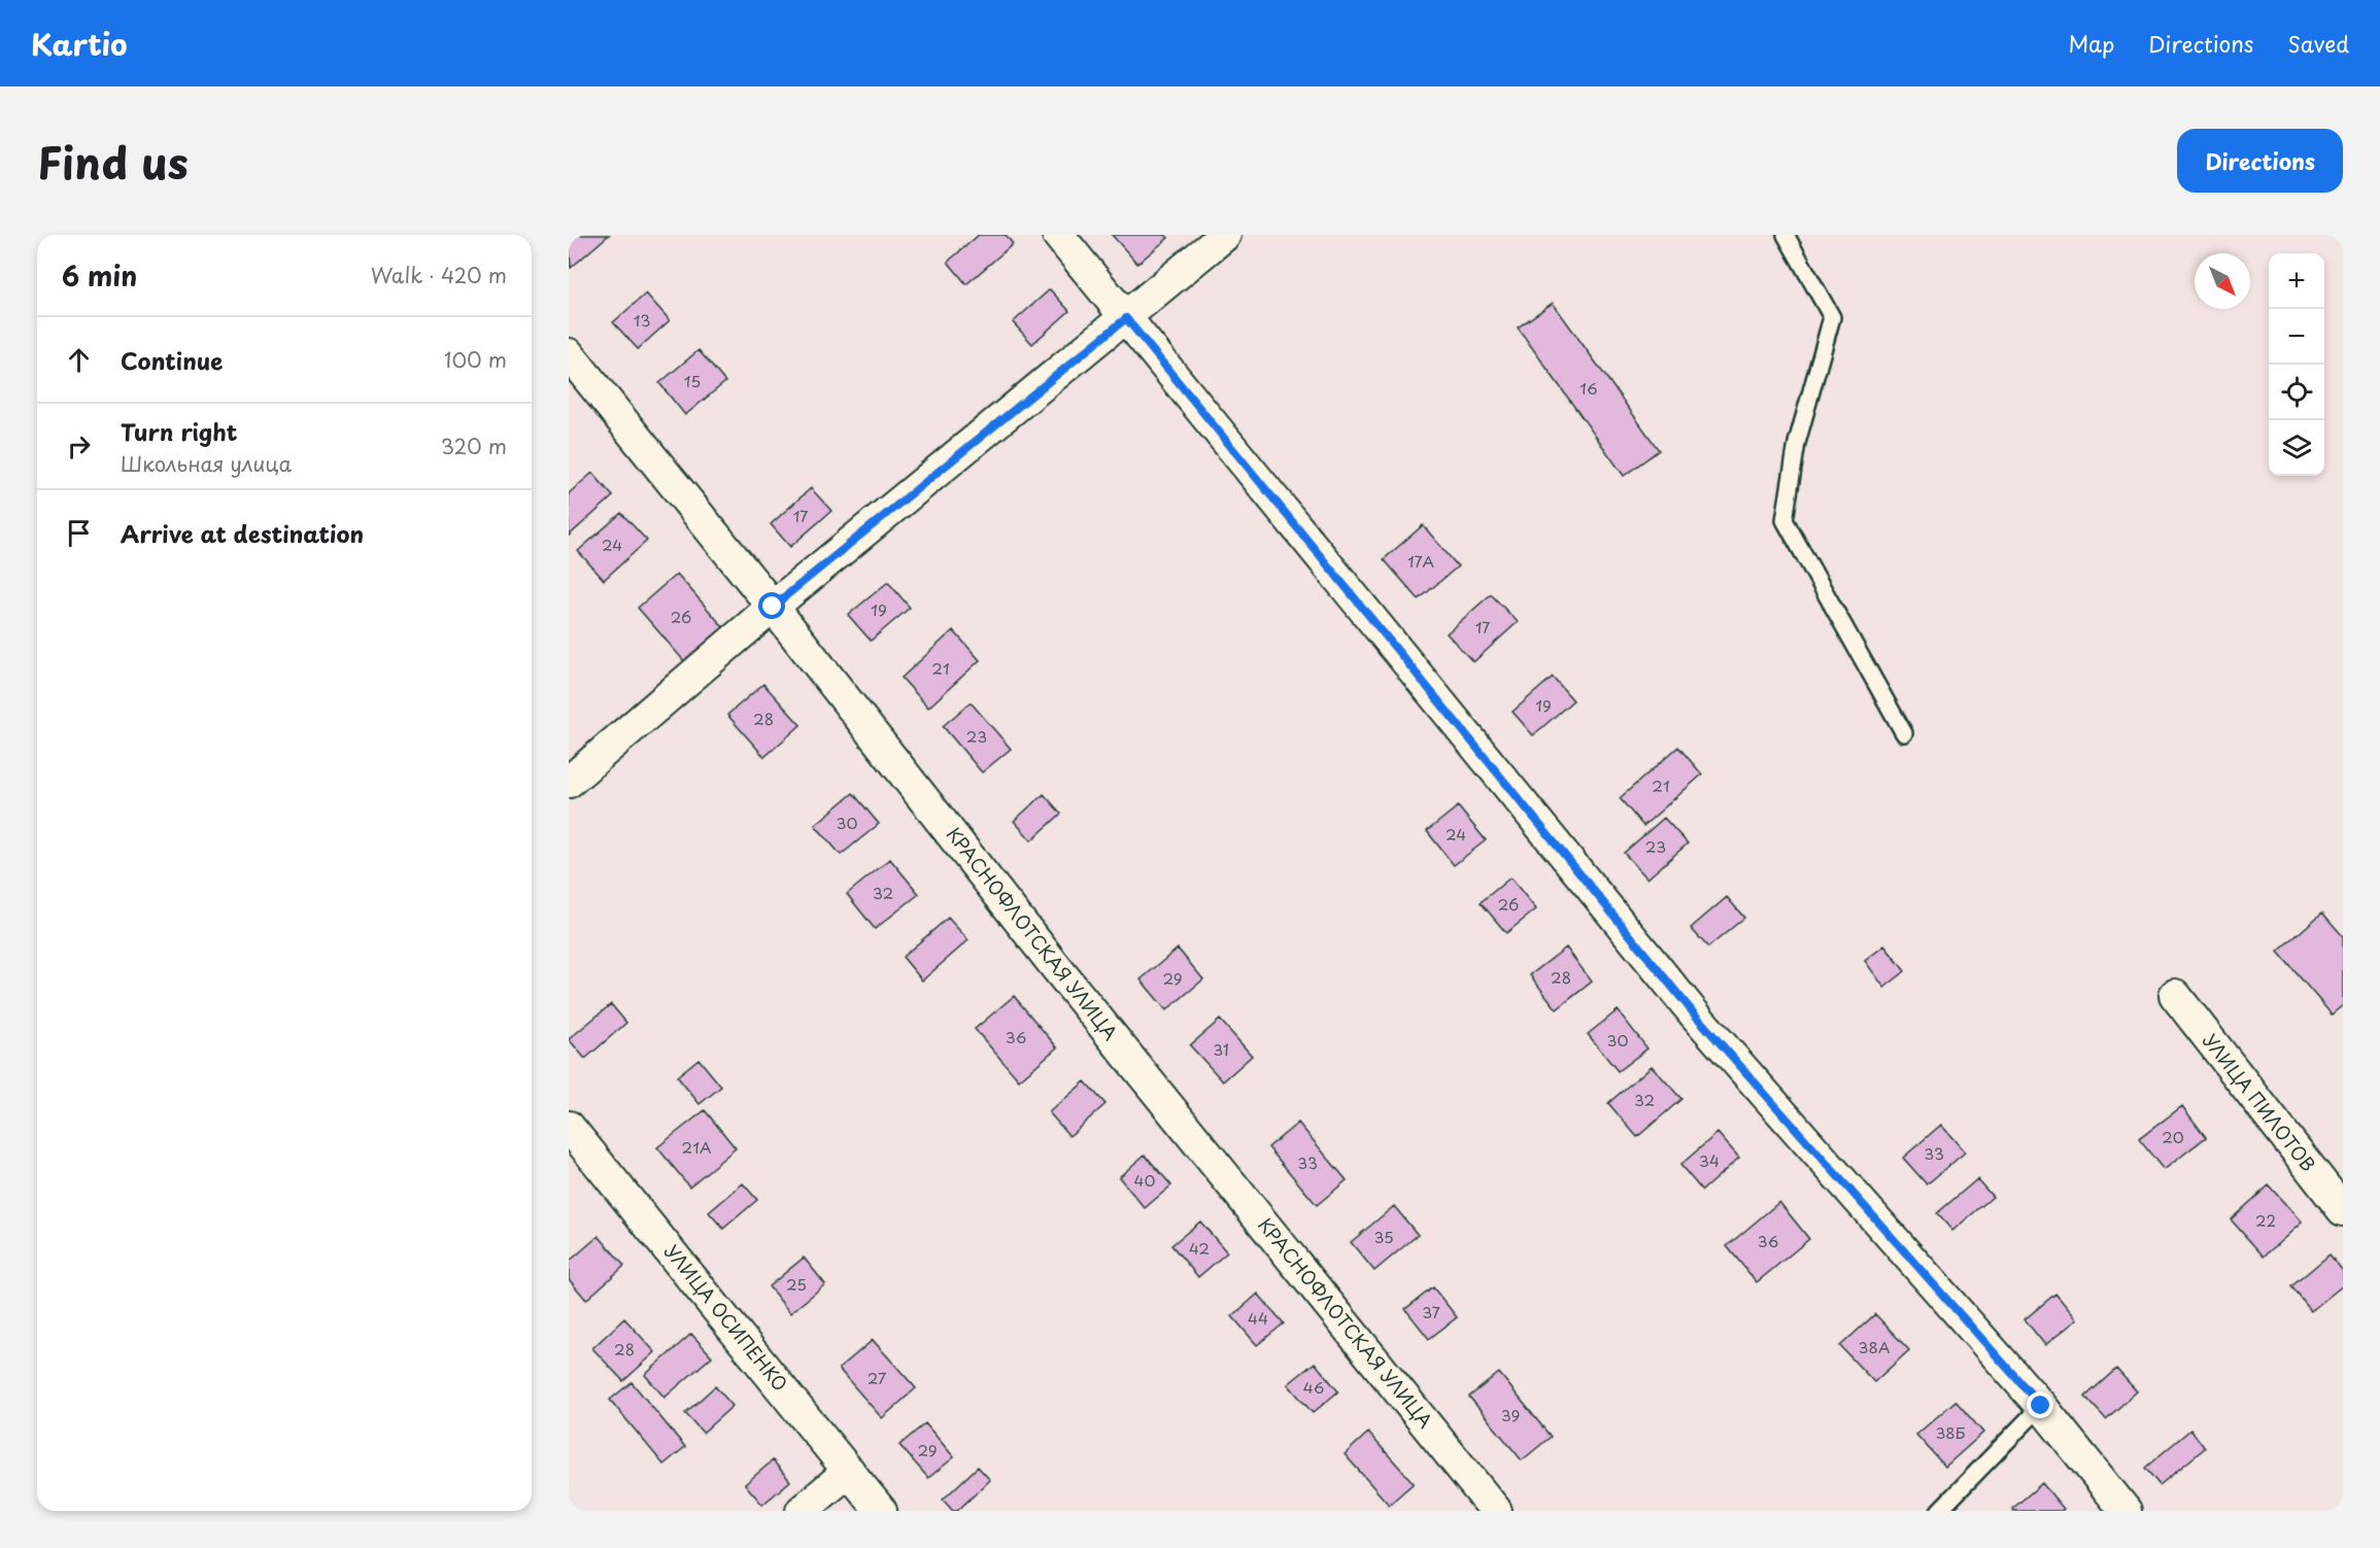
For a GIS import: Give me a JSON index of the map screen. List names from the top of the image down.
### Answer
{
  "streets": {
    "street": ["КРАСНОФЛОТСКАЯ УЛИЦА", "УЛИЦА ПИЛОТОВ", "УЛИЦА ОСИПЕНКО"]
  },
  "house_numbers": [
    "13",
    "15",
    "16",
    "17",
    "24",
    "17А",
    "19",
    "26",
    "17",
    "21",
    "19",
    "28",
    "23",
    "21",
    "30",
    "24",
    "23",
    "32",
    "26",
    "28",
    "29",
    "36",
    "30",
    "31",
    "32",
    "20",
    "21А",
    "33",
    "34",
    "33",
    "40",
    "22",
    "35",
    "36",
    "42",
    "25",
    "37",
    "44",
    "38А",
    "28",
    "27",
    "46",
    "39",
    "38Б",
    "29"
  ],
  "north": "bottom right",
  "page": {
    "header": "Kartio",
    "nav": ["Map", "Directions", "Saved"],
    "title": "Find us",
    "buttons": "Directions",
    "heading": ["6 min", "Walk · 420 m"],
    "map_buttons": ["+", "−"],
    "list": [
      ["Continue", "100 m"],
      ["Turn right", "Школьная улица", "320 m"],
      "Arrive at destination"
    ]
  }
}
